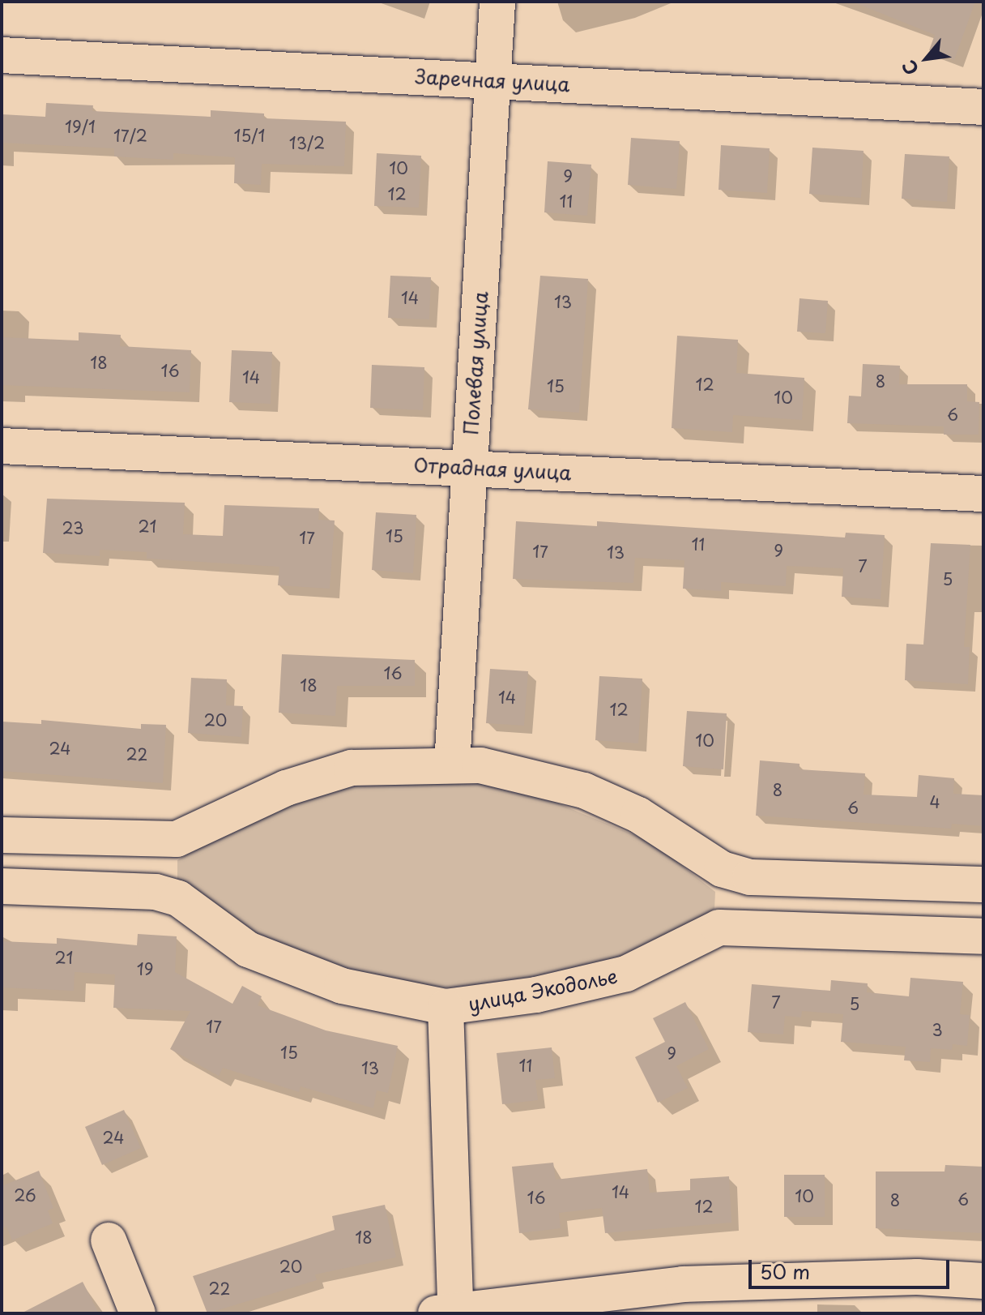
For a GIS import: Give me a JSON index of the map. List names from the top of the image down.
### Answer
{
  "streets": {
    "street": [
      "Заречная улица",
      "Полевая улица",
      "Отрадная улица",
      "улица Экодолье"
    ]
  },
  "crossings": [
    ["Заречная улица", "Полевая улица"],
    ["Полевая улица", "Отрадная улица"]
  ],
  "house_numbers": [
    "19/1",
    "17/2",
    "15/1",
    "13/2",
    "10",
    "9",
    "12",
    "11",
    "14",
    "13",
    "18",
    "16",
    "14",
    "8",
    "12",
    "15",
    "10",
    "6",
    "21",
    "23",
    "15",
    "17",
    "11",
    "9",
    "17",
    "13",
    "7",
    "5",
    "16",
    "18",
    "14",
    "12",
    "20",
    "10",
    "24",
    "22",
    "8",
    "4",
    "6",
    "21",
    "19",
    "7",
    "5",
    "17",
    "3",
    "15",
    "9",
    "11",
    "13",
    "24",
    "14",
    "26",
    "10",
    "16",
    "6",
    "8",
    "12",
    "18",
    "20",
    "22"
  ],
  "scale_bar": "50 m",
  "north": "bottom left"
}
